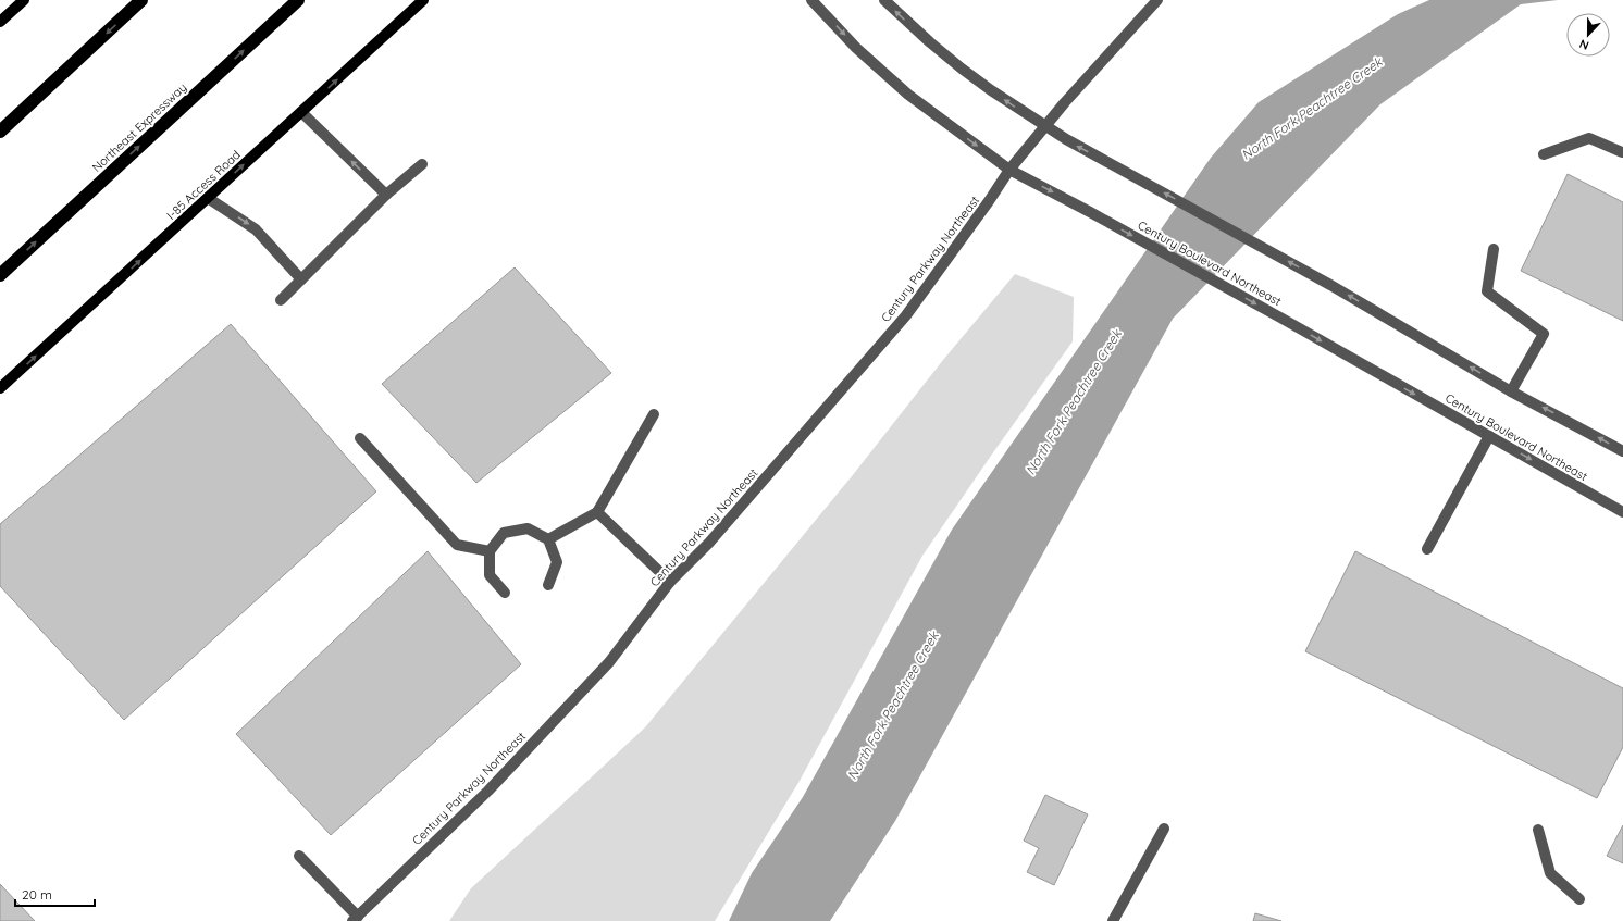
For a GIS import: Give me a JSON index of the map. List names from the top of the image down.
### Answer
{
  "streets": {
    "highway": ["Northeast Expressway"],
    "main road": ["I-85 Access Road"],
    "street": ["Century Parkway Northeast", "Century Boulevard Northeast"]
  },
  "crossings": [
    ["Century Parkway Northeast", "Century Boulevard Northeast"]
  ],
  "one_way": ["I-85 Access Road"],
  "water": ["North Fork Peachtree Creek"],
  "scale_bar": "20 m",
  "north": "bottom"
}
